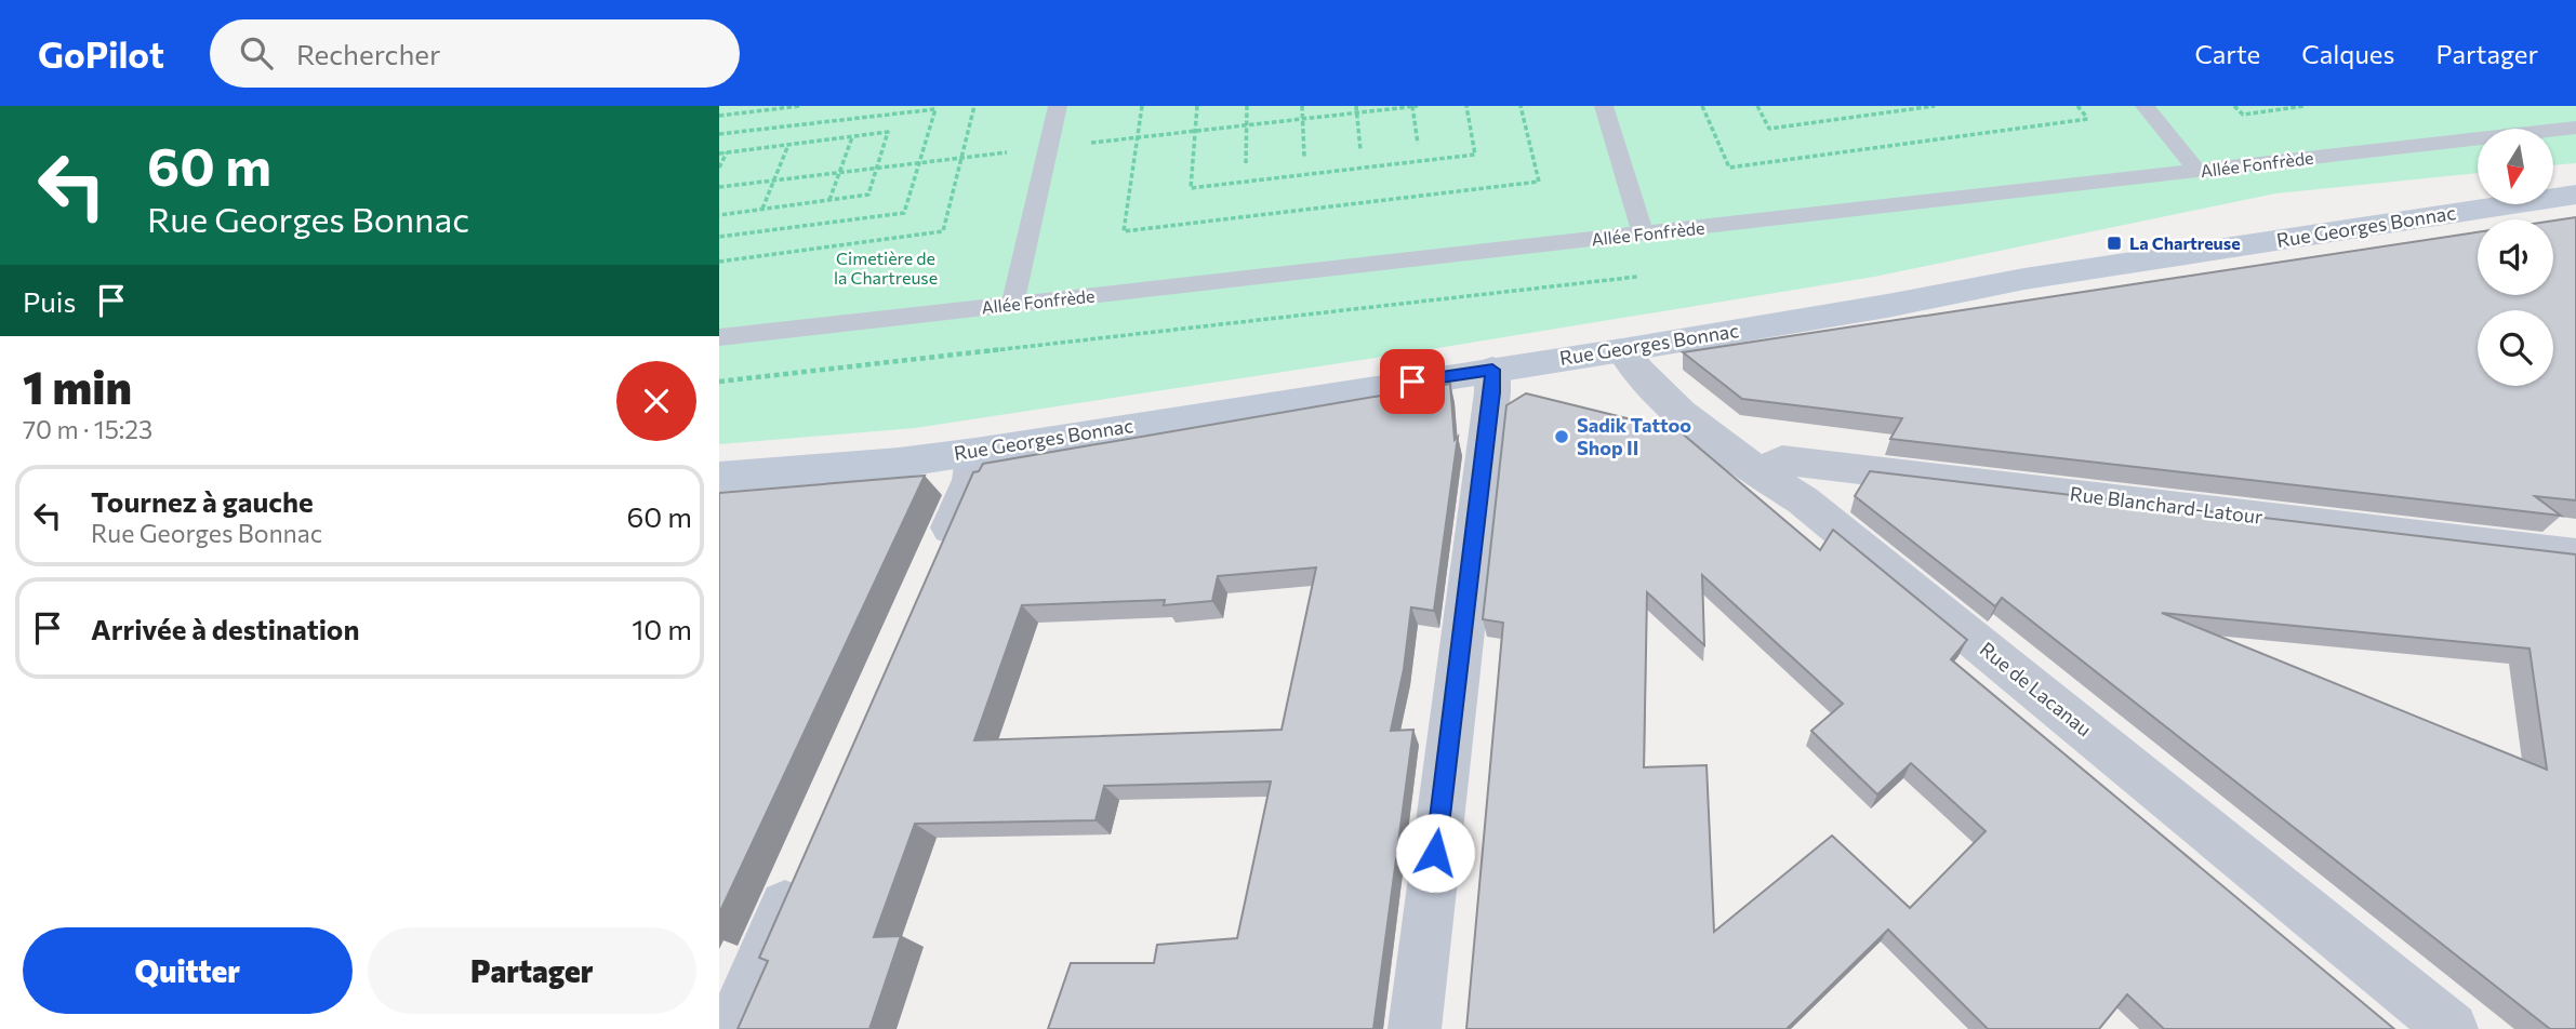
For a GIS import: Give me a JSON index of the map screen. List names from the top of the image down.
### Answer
{
  "streets": {
    "main road": ["Rue Georges Bonnac"],
    "street": ["Rue Blanchard-Latour", "Rue de Lacanau"],
    "lane": ["Allée Fonfrède"]
  },
  "crossings": [
    ["Rue Georges Bonnac", "Rue de Lacanau"],
    ["Rue Blanchard-Latour", "Rue de Lacanau"]
  ],
  "parks": ["Cimetière de la Chartreuse"],
  "places": {
    "transit": ["La Chartreuse"],
    "other": ["Sadik Tattoo Shop II"]
  },
  "north": "bottom",
  "page": {
    "header": "GoPilot",
    "search": "Rechercher",
    "nav": ["Carte", "Calques", "Partager"],
    "turn": ["60 m", "Rue Georges Bonnac"],
    "then": "Puis",
    "heading": ["1 min", "70 m · 15:23"],
    "list": [
      {
        "name": "Tournez à gauche",
        "note": "Rue Georges Bonnac",
        "value": "60 m"
      },
      {
        "name": "Arrivée à destination",
        "value": "10 m"
      }
    ],
    "buttons": ["Quitter", "Partager"]
  }
}
